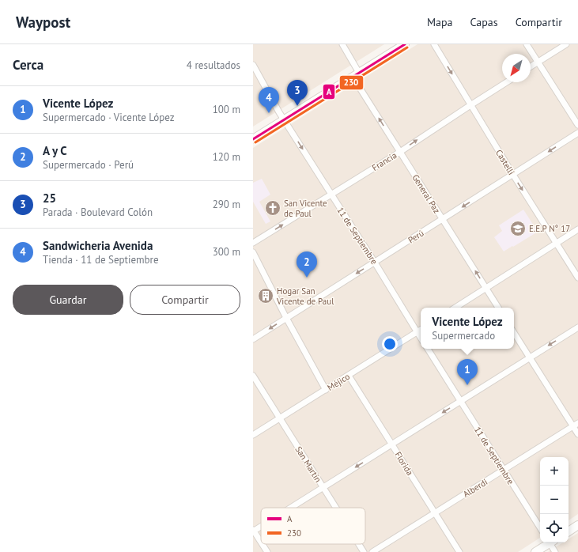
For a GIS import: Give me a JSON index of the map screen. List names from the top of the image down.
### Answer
{
  "streets": {
    "street": [
      "Francia",
      "Castelli",
      "General Paz",
      "11 de Septiembre",
      "Perú",
      "Méjico",
      "Florida",
      "San Martín",
      "Alberdi"
    ]
  },
  "crossings": [
    ["Francia", "Castelli"],
    ["Francia", "General Paz"],
    ["Francia", "11 de Septiembre"],
    ["Castelli", "Perú"],
    ["General Paz", "Perú"],
    ["11 de Septiembre", "Perú"],
    ["11 de Septiembre", "Méjico"],
    ["11 de Septiembre", "Alberdi"],
    ["Méjico", "Florida"],
    ["Méjico", "San Martín"],
    ["Florida", "Alberdi"]
  ],
  "one_way": [
    "Francia",
    "Castelli",
    "General Paz",
    "Perú"
  ],
  "places": {
    "church": ["San Vicente de Paul"],
    "school or university": ["E.E.P N° 17"],
    "building": ["Hogar San Vicente de Paul"]
  },
  "lines": ["transit line A", "transit line 230"],
  "legend": ["A", "230"],
  "north": "bottom left",
  "page": {
    "header": "Waypost",
    "nav": ["Mapa", "Capas", "Compartir"],
    "heading": ["Cerca", "4 resultados"],
    "pins": [
      "3",
      "4",
      "2",
      "1"
    ],
    "list": [
      {
        "mark": "1",
        "name": "Vicente López",
        "note": "Supermercado · Vicente López",
        "value": "100 m"
      },
      {
        "mark": "2",
        "name": "A y C",
        "note": "Supermercado · Perú",
        "value": "120 m"
      },
      {
        "mark": "3",
        "name": "25",
        "note": "Parada · Boulevard Colón",
        "value": "290 m"
      },
      {
        "mark": "4",
        "name": "Sandwicheria Avenida",
        "note": "Tienda · 11 de Septiembre",
        "value": "300 m"
      }
    ],
    "buttons": ["Guardar", "Compartir"],
    "popup": ["Vicente López", "Supermercado"],
    "map_buttons": ["+", "−"]
  }
}
